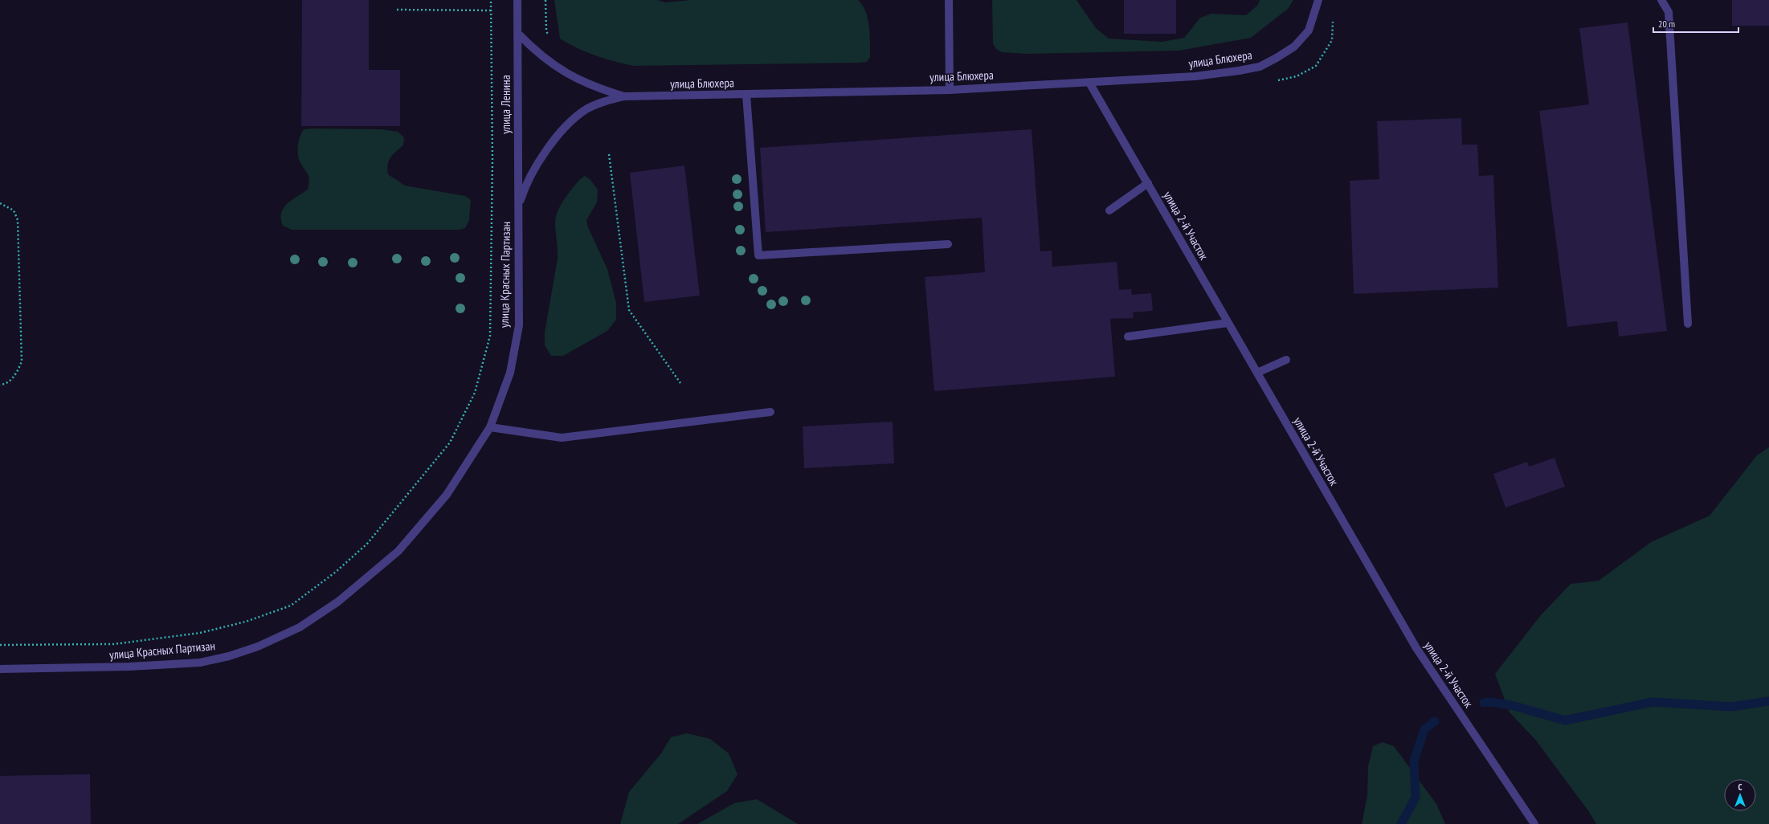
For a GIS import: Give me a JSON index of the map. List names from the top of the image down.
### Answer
{
  "streets": {
    "street": [
      "улица Блюхера",
      "улица Ленина",
      "улица 2-й Участок",
      "улица Красных Партизан"
    ]
  },
  "crossings": [
    ["улица Блюхера", "улица Ленина"],
    ["улица Блюхера", "улица 2-й Участок"],
    ["улица Блюхера", "улица Красных Партизан"],
    ["улица Ленина", "улица Красных Партизан"]
  ],
  "scale_bar": "20 m",
  "north": "top"
}
